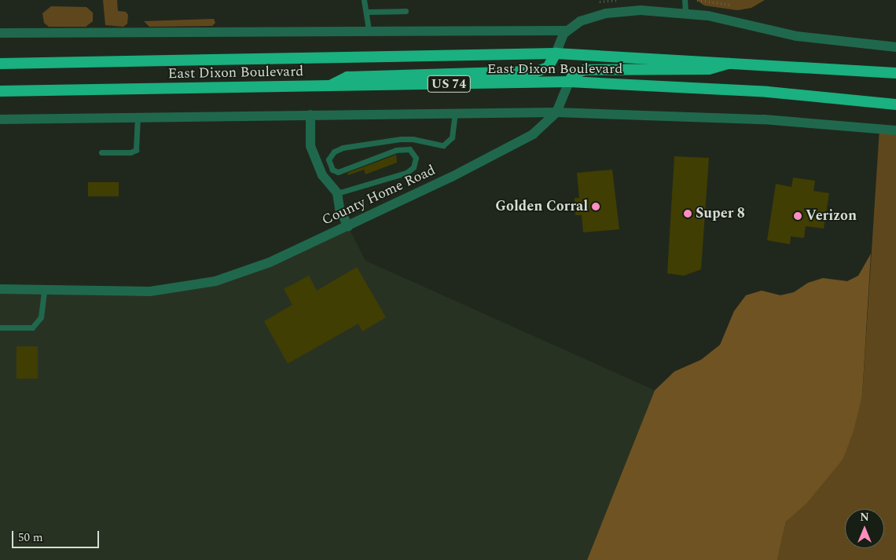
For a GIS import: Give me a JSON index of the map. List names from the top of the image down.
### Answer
{
  "streets": {
    "highway": ["East Dixon Boulevard", "US 74", "County Home Road"]
  },
  "crossings": [
    ["East Dixon Boulevard", "County Home Road"]
  ],
  "places": ["Golden Corral", "Super 8", "Verizon"],
  "scale_bar": "50 m",
  "north": "top"
}
